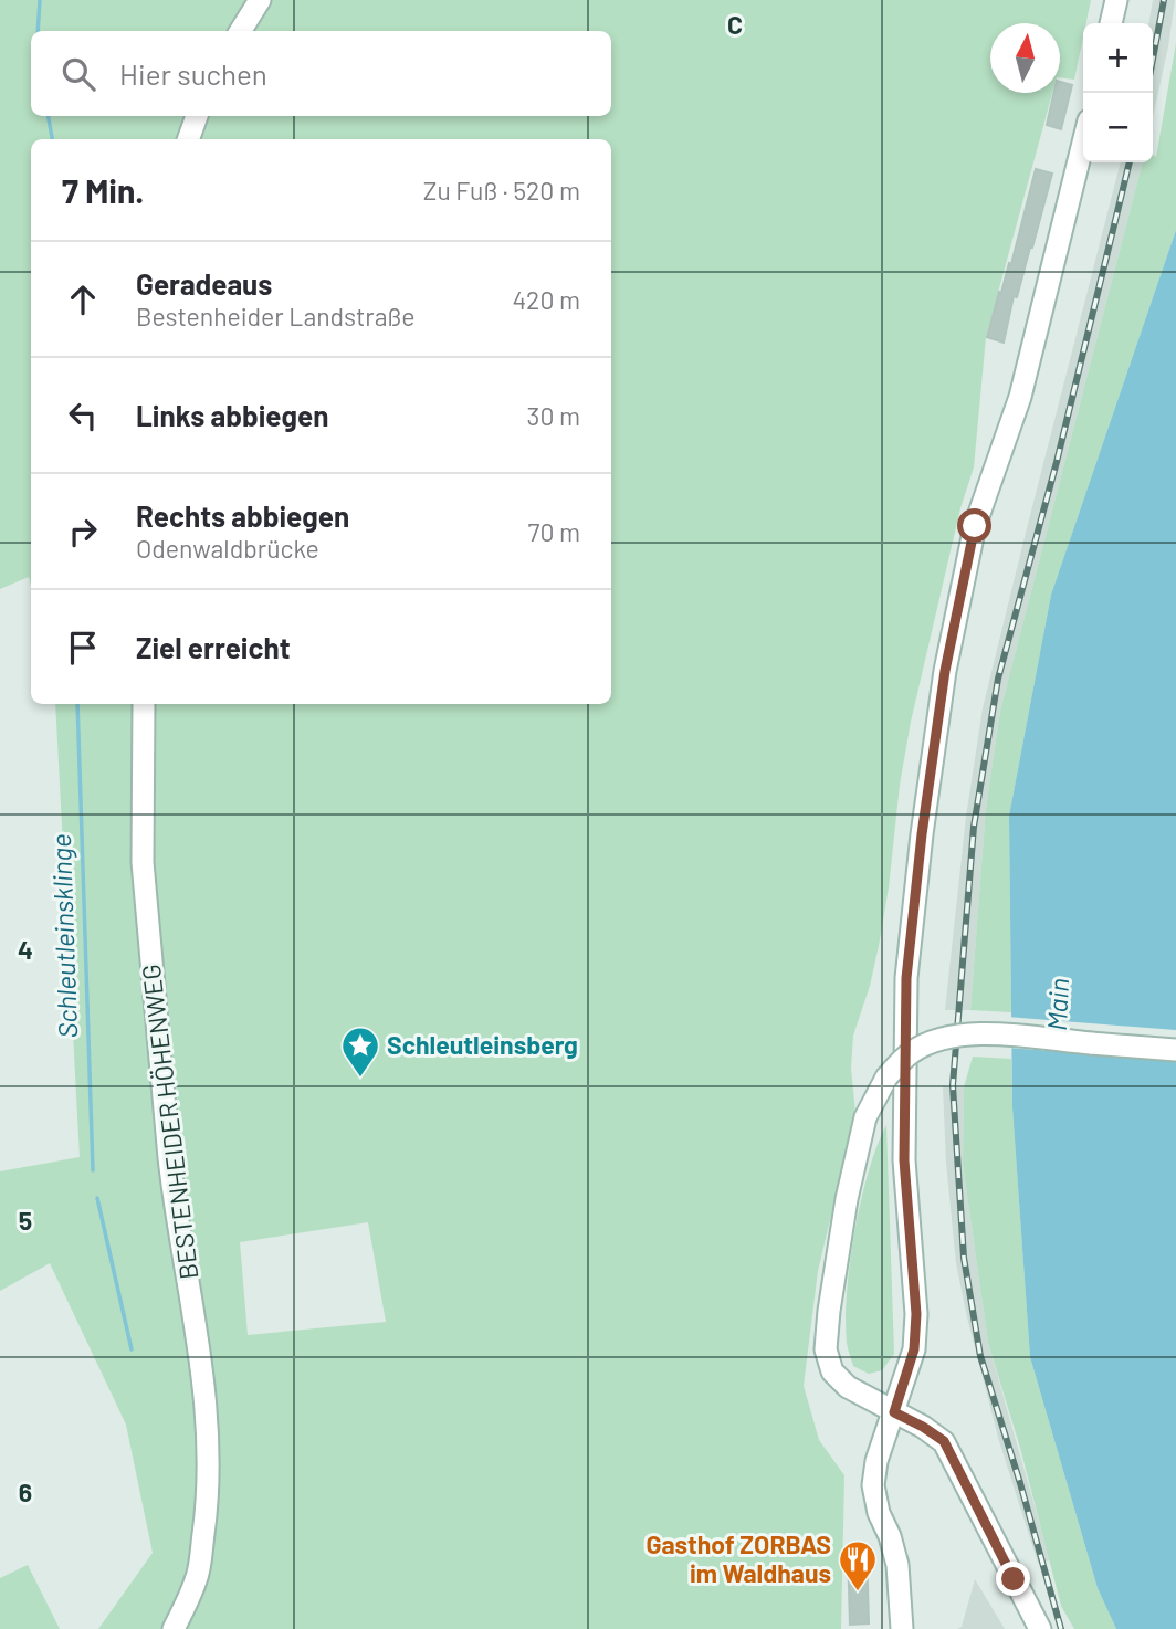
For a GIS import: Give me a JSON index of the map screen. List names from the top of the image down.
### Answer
{
  "streets": {
    "main road": ["BESTENHEIDER HÖHENWEG"]
  },
  "water": ["Schleutleinsklinge", "Main"],
  "places": {
    "place": ["Schleutleinsberg"],
    "restaurant": ["Gasthof ZORBAS im Waldhaus"]
  },
  "north": "top",
  "page": {
    "map_buttons": ["+", "−"],
    "search": "Hier suchen",
    "heading": ["7 Min.", "Zu Fuß · 520 m"],
    "list": [
      ["Geradeaus", "Bestenheider Landstraße", "420 m"],
      ["Links abbiegen", "30 m"],
      ["Rechts abbiegen", "Odenwaldbrücke", "70 m"],
      "Ziel erreicht"
    ]
  },
  "grid": {
    "columns": ["C"],
    "rows": ["4", "5", "6"]
  }
}
